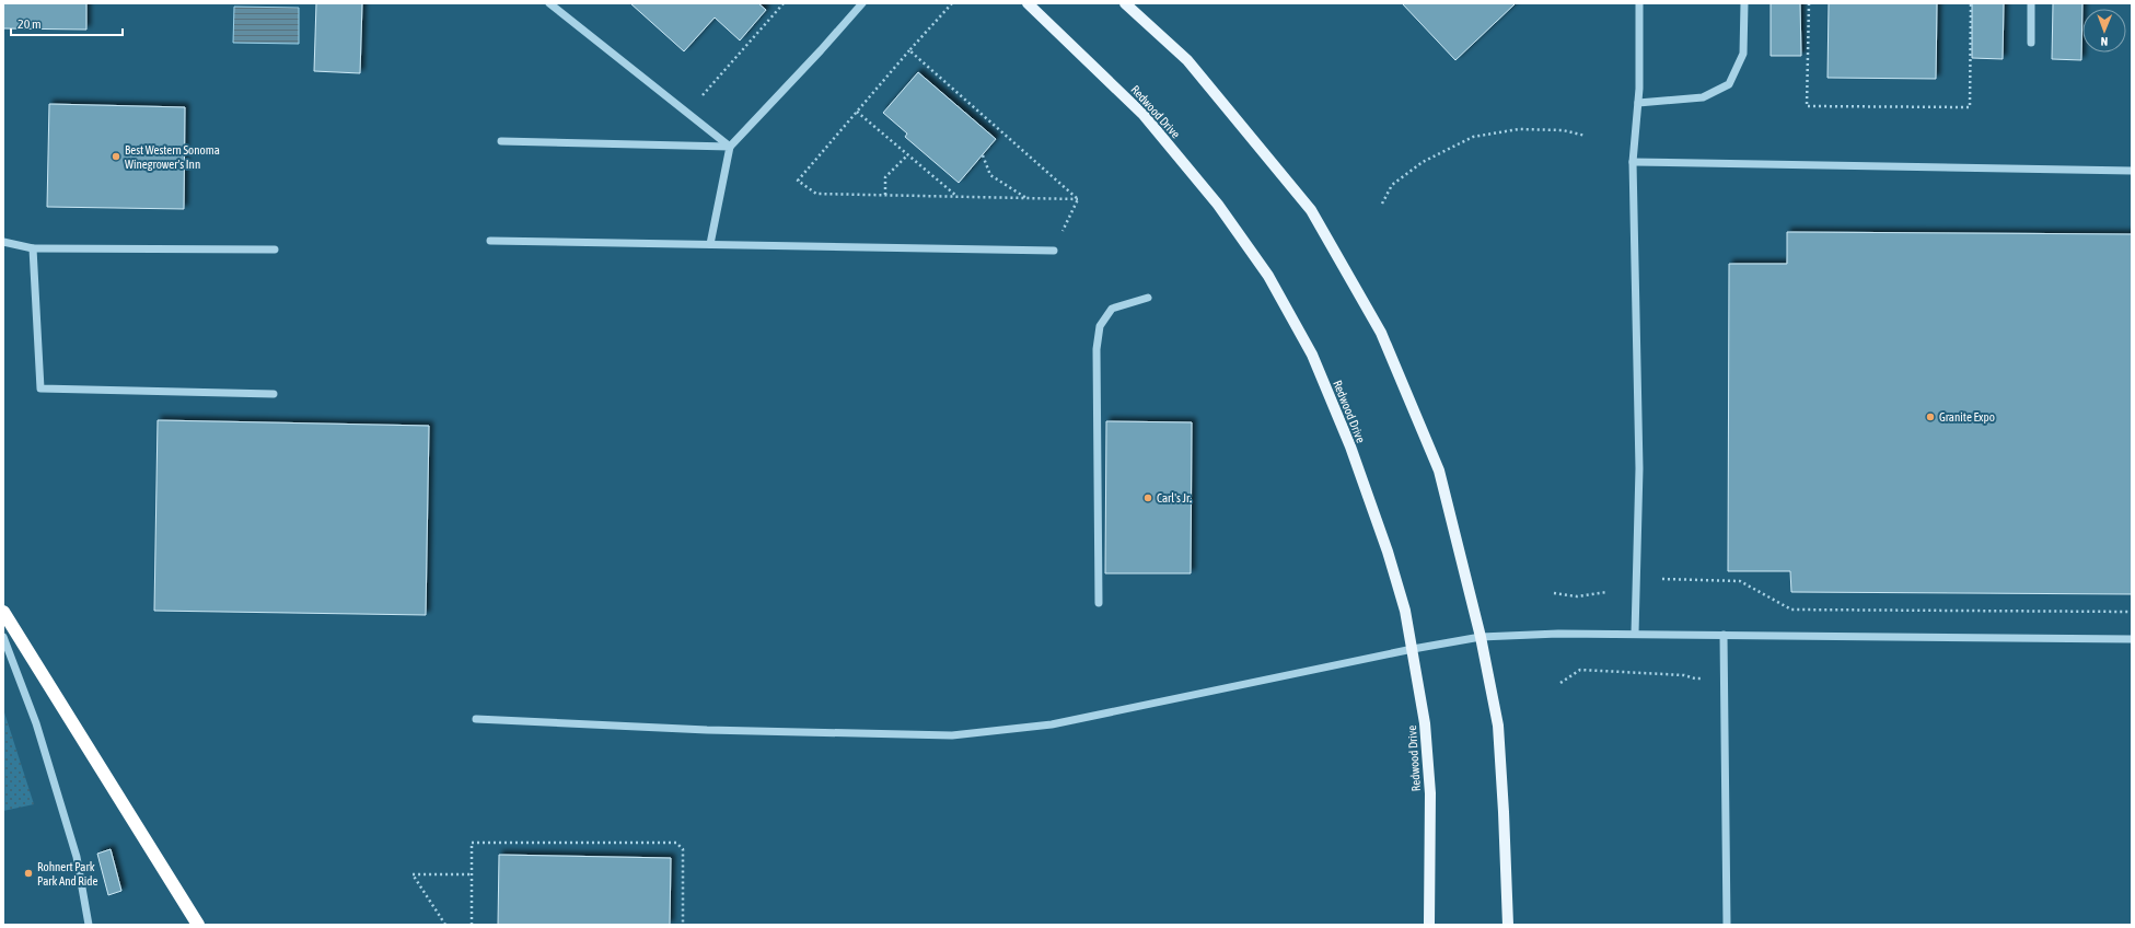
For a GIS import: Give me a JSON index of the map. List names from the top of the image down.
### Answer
{
  "streets": {
    "main road": ["Redwood Drive"]
  },
  "places": [
    "Best Western Sonoma Winegrower's Inn",
    "Granite Expo",
    "Carl's Jr.",
    "Rohnert Park Park And Ride"
  ],
  "scale_bar": "20 m",
  "north": "bottom"
}
